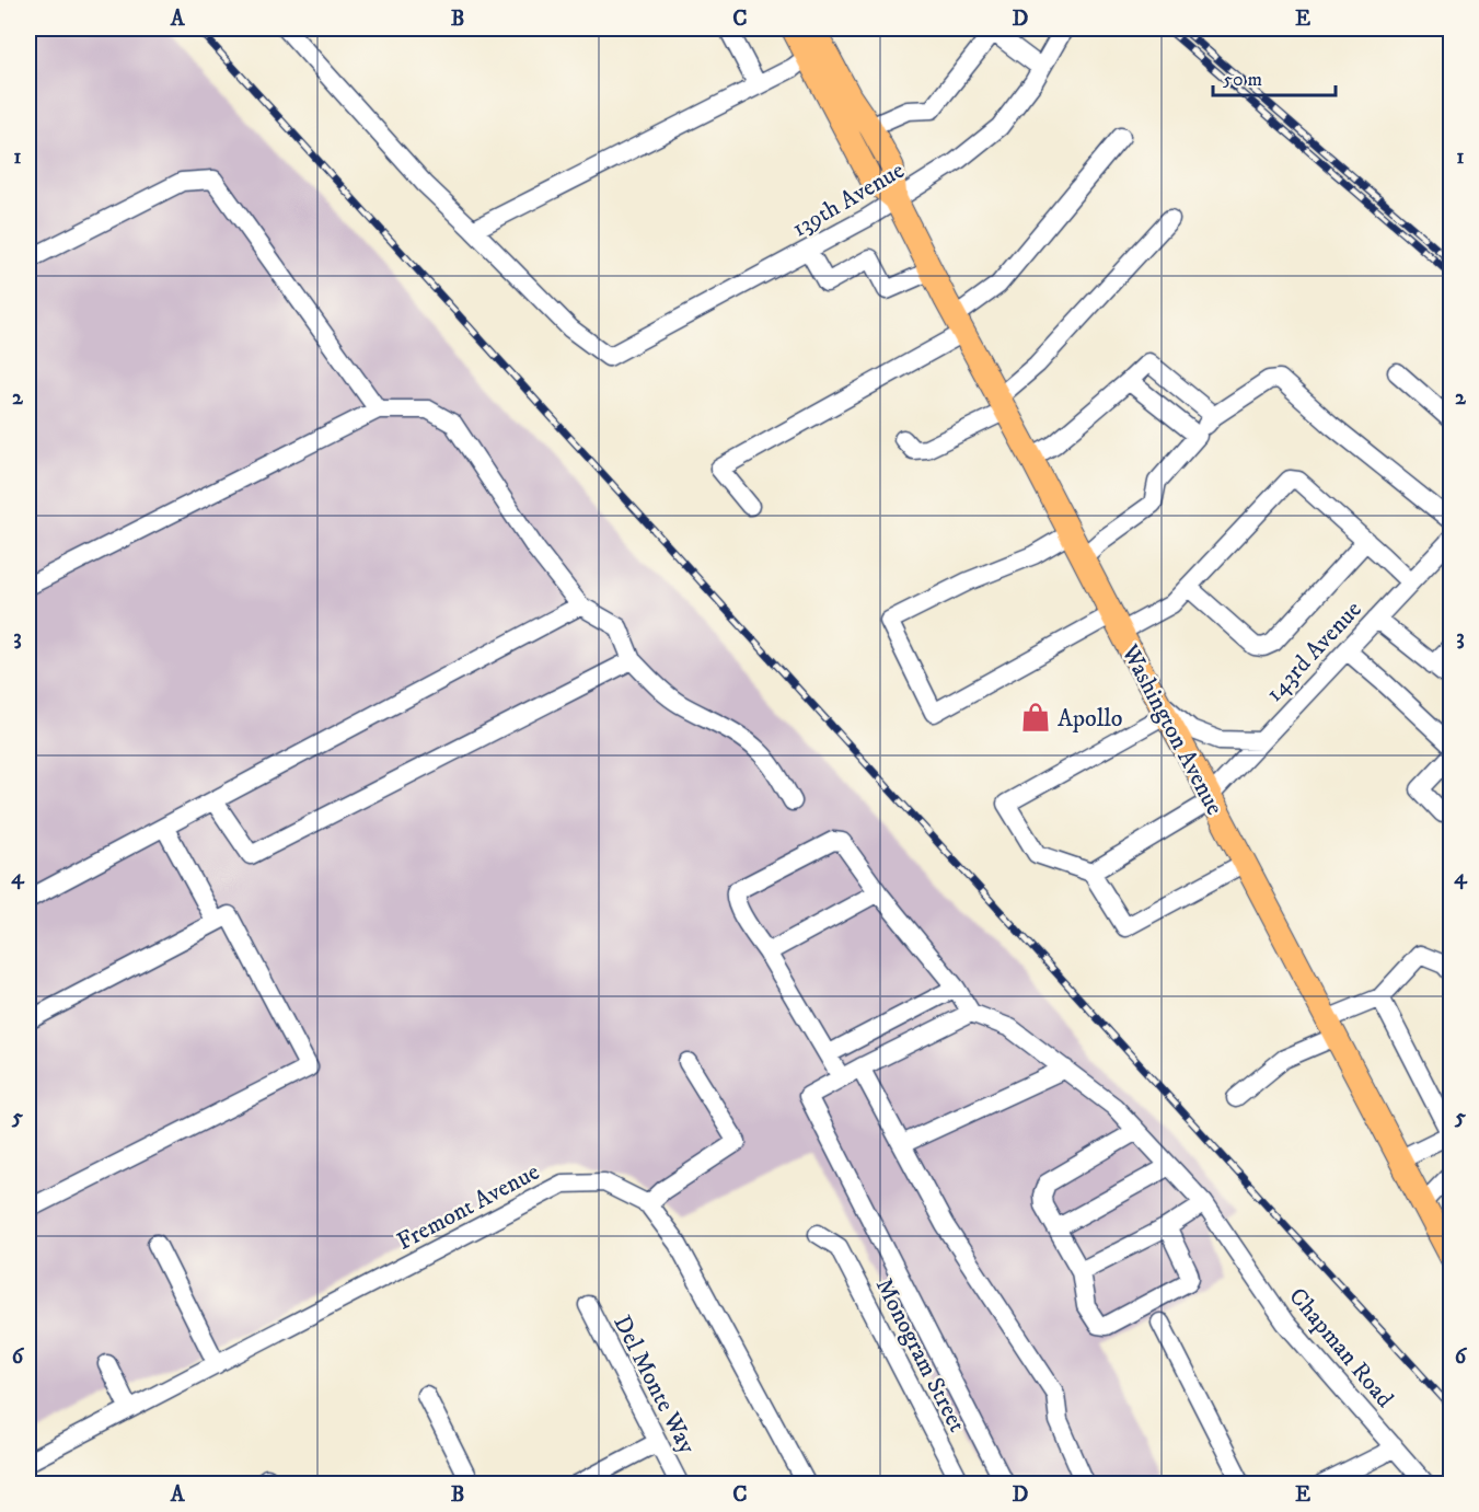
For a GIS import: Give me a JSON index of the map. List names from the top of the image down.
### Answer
{
  "streets": {
    "main road": ["Washington Avenue"],
    "street": [
      "139th Avenue",
      "143rd Avenue",
      "Fremont Avenue",
      "Chapman Road",
      "Monogram Street",
      "Del Monte Way"
    ]
  },
  "crossings": [
    ["139th Avenue", "Washington Avenue"],
    ["143rd Avenue", "Washington Avenue"]
  ],
  "places": {
    "shop": ["Apollo"]
  },
  "scale_bar": "50 m",
  "grid": {
    "columns": [
      "A",
      "B",
      "C",
      "D",
      "E"
    ],
    "rows": [
      "1",
      "2",
      "3",
      "4",
      "5",
      "6"
    ]
  }
}
